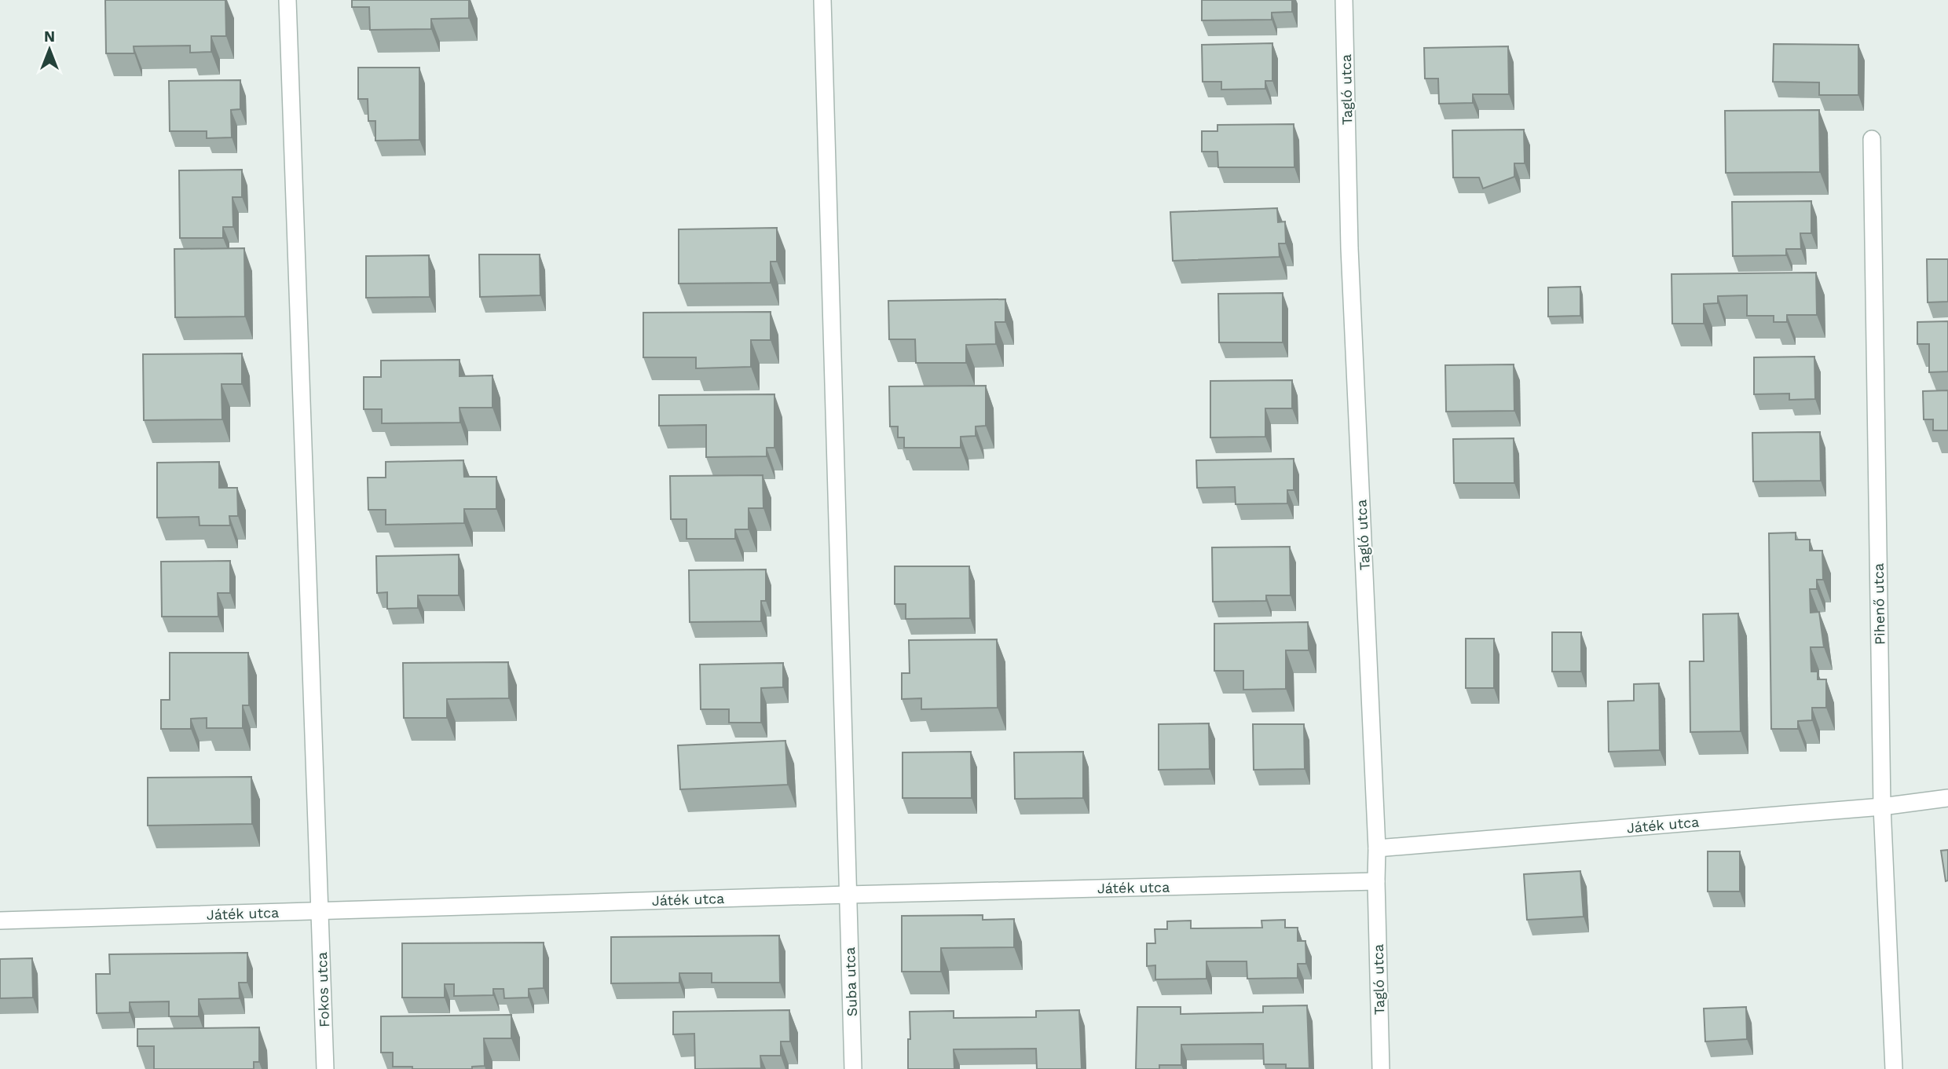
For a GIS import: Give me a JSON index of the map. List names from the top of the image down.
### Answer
{
  "streets": {
    "street": [
      "Tagló utca",
      "Pihenő utca",
      "Játék utca",
      "Suba utca",
      "Fokos utca"
    ]
  },
  "crossings": [
    ["Tagló utca", "Játék utca"],
    ["Pihenő utca", "Játék utca"],
    ["Játék utca", "Suba utca"],
    ["Játék utca", "Fokos utca"]
  ],
  "north": "top"
}
